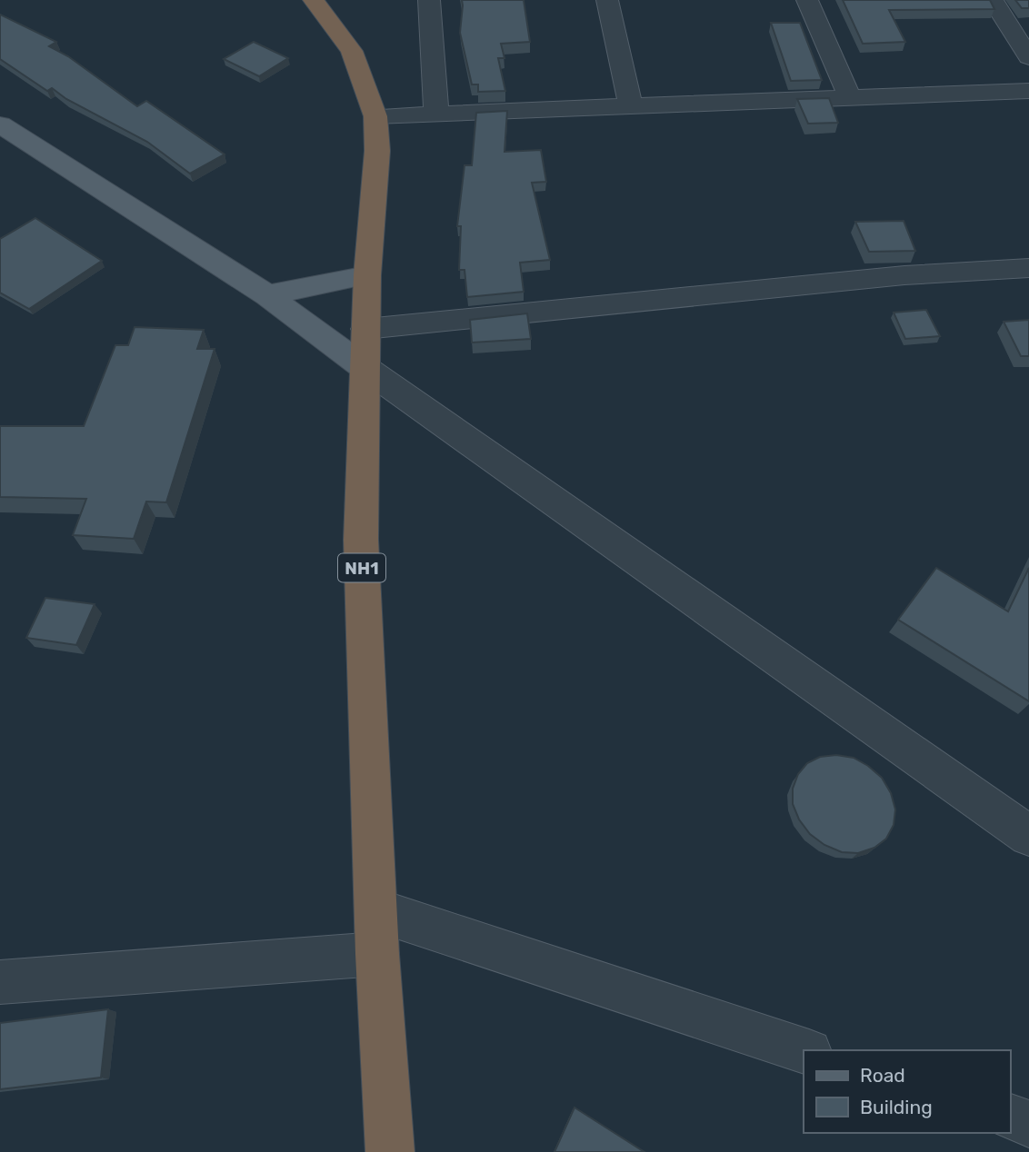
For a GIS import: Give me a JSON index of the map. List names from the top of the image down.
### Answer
{
  "streets": {
    "highway": ["NH1"]
  },
  "legend": ["Road", "Building"]
}
